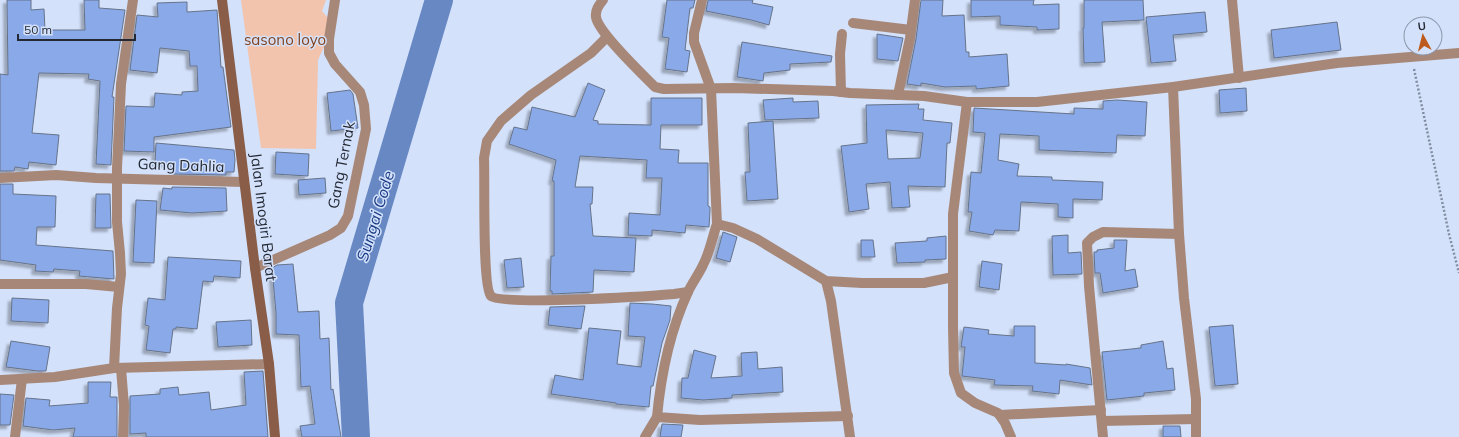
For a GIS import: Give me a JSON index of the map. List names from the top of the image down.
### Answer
{
  "streets": {
    "main road": ["Jalan Imogiri Barat"],
    "street": ["Gang Dahlia", "Gang Ternak"]
  },
  "crossings": [
    ["Gang Dahlia", "Jalan Imogiri Barat"],
    ["Gang Ternak", "Jalan Imogiri Barat"]
  ],
  "water": ["Sungai Code"],
  "parks": ["sasono loyo"],
  "scale_bar": "50 m",
  "north": "top"
}
